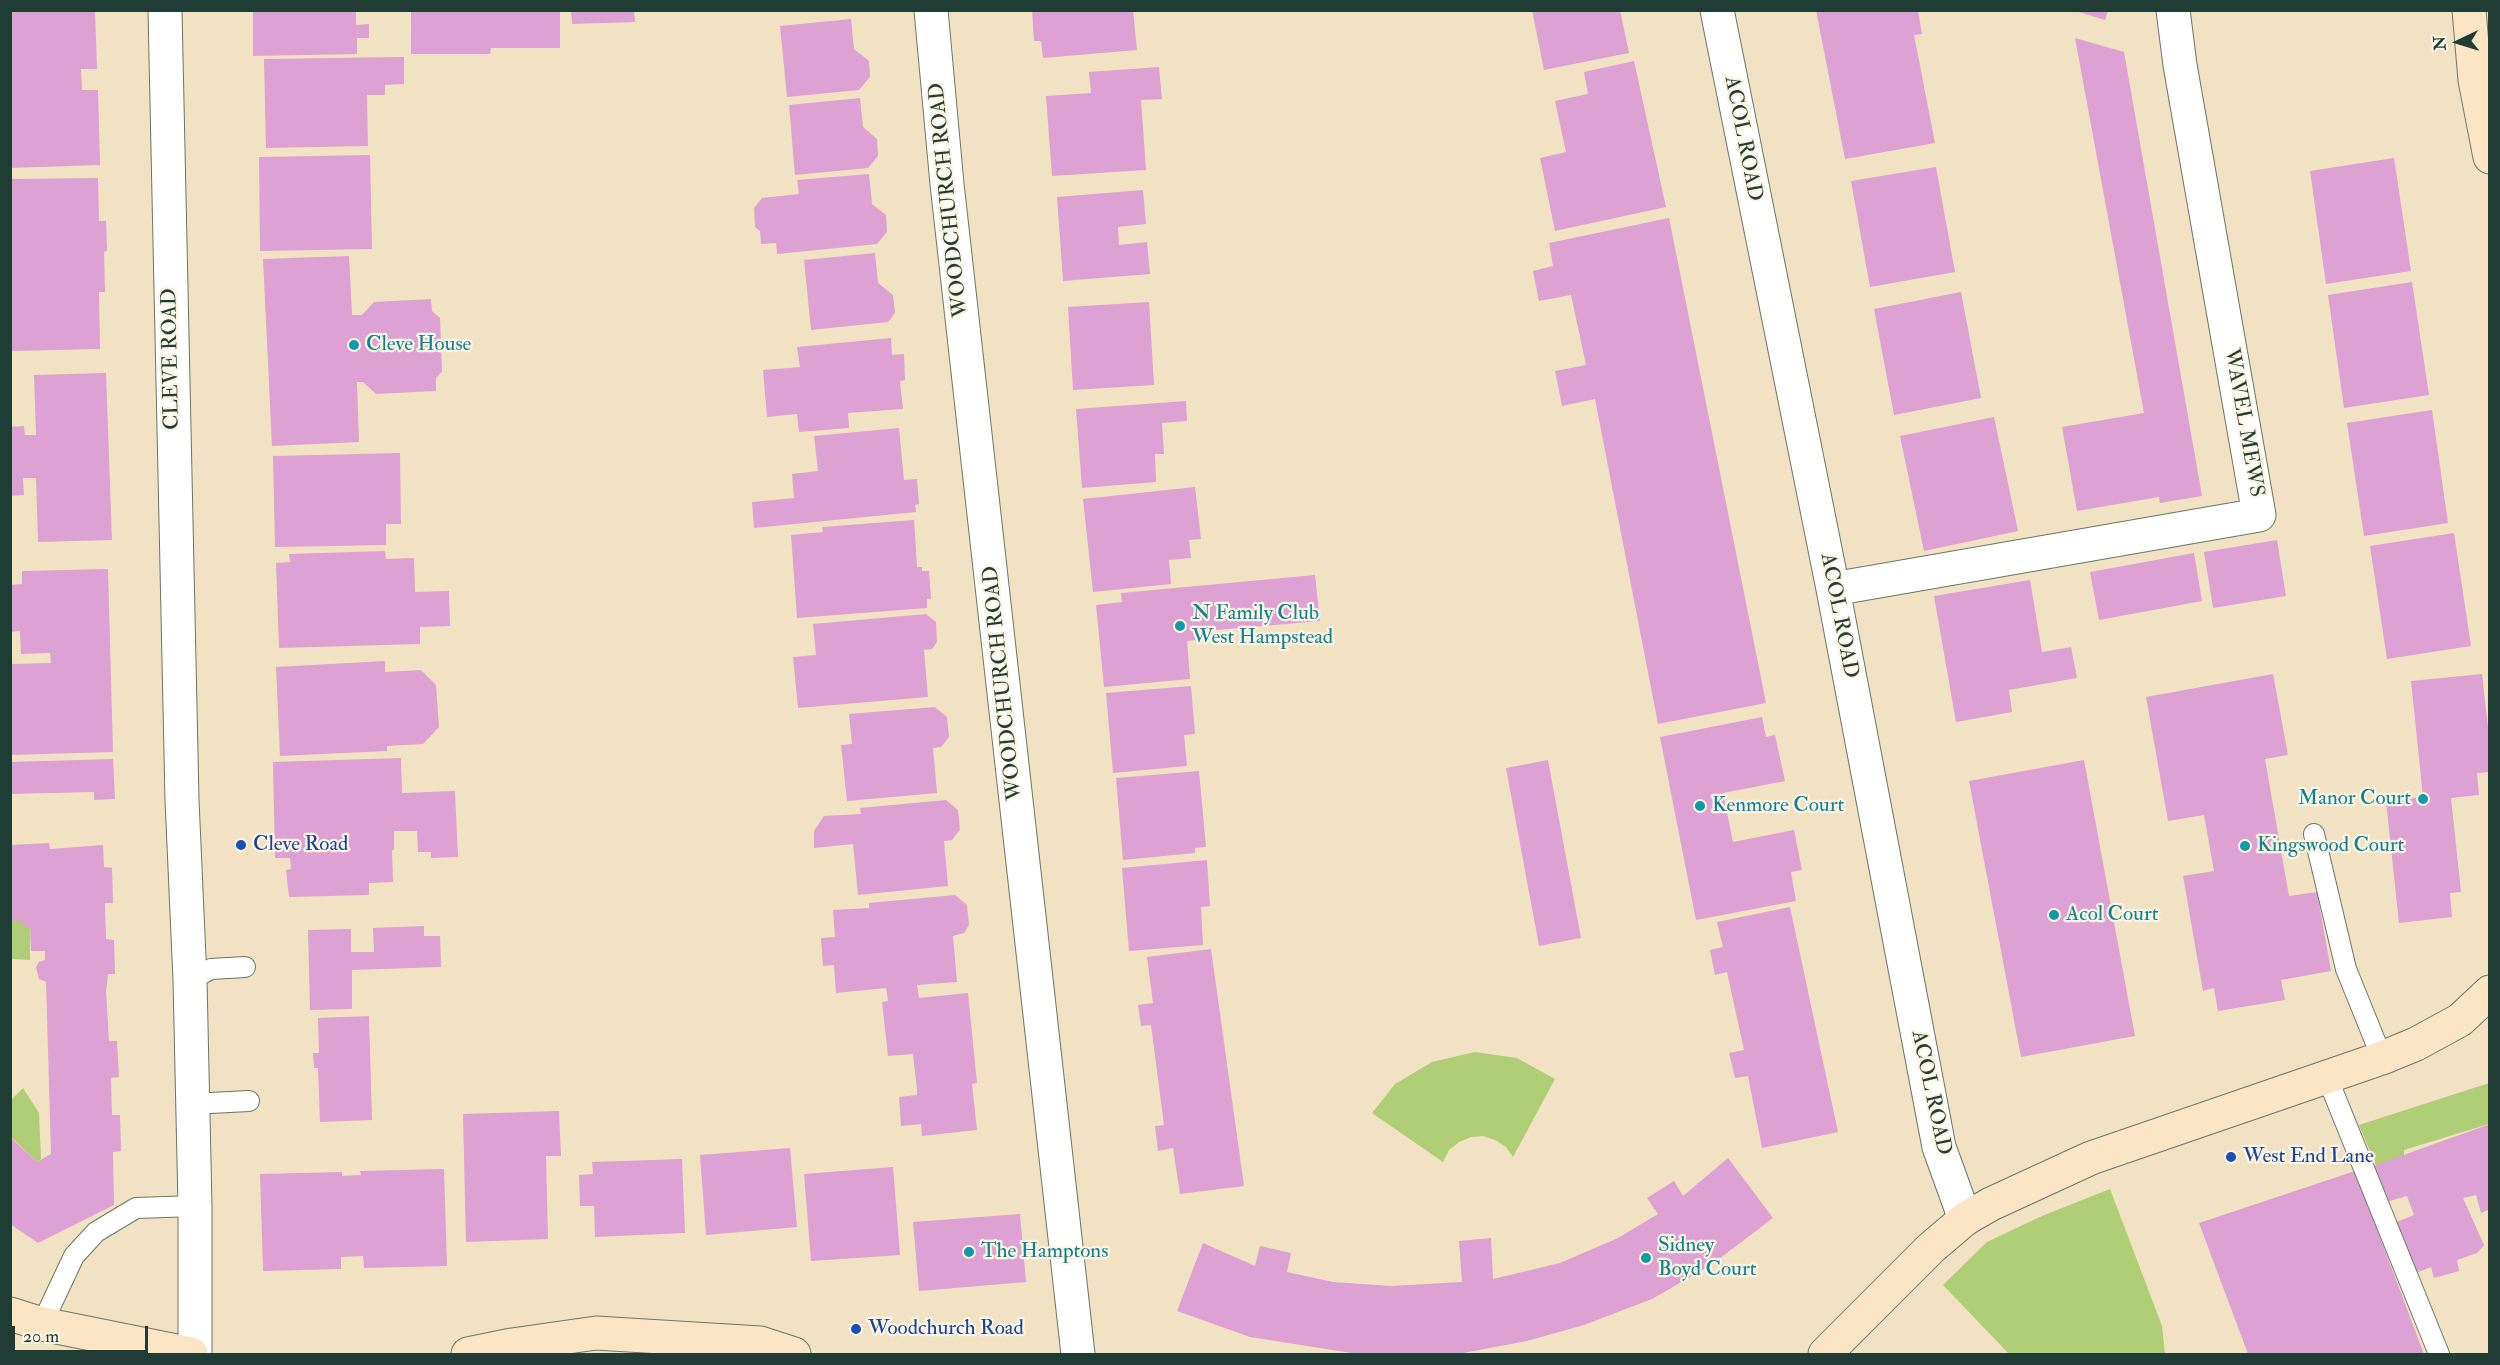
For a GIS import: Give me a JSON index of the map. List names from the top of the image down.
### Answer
{
  "streets": {
    "street": [
      "ACOL ROAD",
      "WOODCHURCH ROAD",
      "CLEVE ROAD",
      "WAVEL MEWS"
    ]
  },
  "crossings": [
    ["ACOL ROAD", "WAVEL MEWS"]
  ],
  "places": [
    "Cleve House",
    "N Family Club West Hampstead",
    "Manor Court",
    "Kenmore Court",
    "Cleve Road",
    "Kingswood Court",
    "Acol Court",
    "West End Lane",
    "The Hamptons",
    "Sidney Boyd Court",
    "Woodchurch Road"
  ],
  "scale_bar": "20 m",
  "north": "left"
}
